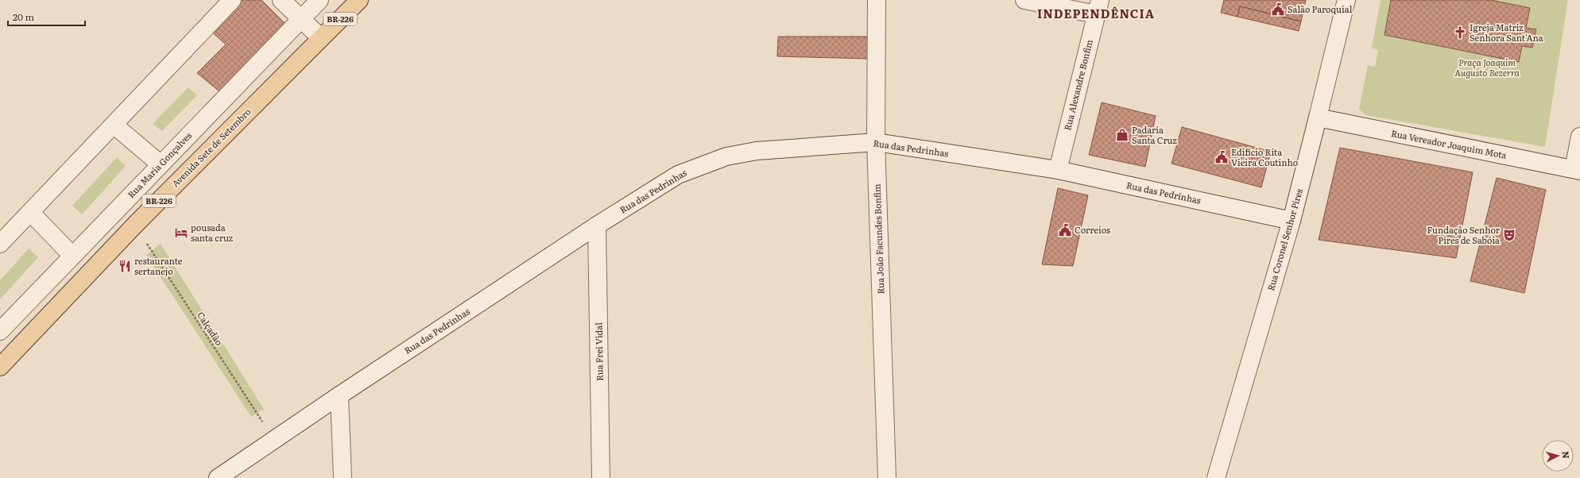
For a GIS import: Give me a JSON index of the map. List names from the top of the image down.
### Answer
{
  "streets": {
    "main road": ["BR-226", "Avenida Sete de Setembro"],
    "street": [
      "Rua Alexandre Bonfim",
      "Rua Vereador Joaquim Mota",
      "Rua das Pedrinhas",
      "Rua Maria Gonçalves",
      "Rua João Facundes Bonfim",
      "Rua Coronel Senhor Pires",
      "Rua Frei Vidal"
    ],
    "path": ["Calçadão"]
  },
  "crossings": [
    ["Rua Alexandre Bonfim", "Rua das Pedrinhas"],
    ["Rua Vereador Joaquim Mota", "Rua Coronel Senhor Pires"],
    ["Avenida Sete de Setembro", "Calçadão"],
    ["Rua das Pedrinhas", "Rua João Facundes Bonfim"],
    ["Rua das Pedrinhas", "Rua Coronel Senhor Pires"],
    ["Rua das Pedrinhas", "Calçadão"],
    ["Rua das Pedrinhas", "Rua Frei Vidal"]
  ],
  "districts": ["INDEPENDÊNCIA"],
  "parks": ["Praça Joaquim Augusto Bezerra"],
  "places": {
    "public building": ["Salão Paroquial", "Edifício Rita Vieira Coutinho", "Correios"],
    "church": ["Igreja Matriz Senhora Sant'Ana"],
    "shop": ["Padaria Santa Cruz"],
    "hotel": ["pousada santa cruz"],
    "theatre": ["Fundação Senhor Pires de Sabóia"],
    "restaurant": ["restaurante sertanejo"]
  },
  "scale_bar": "20 m",
  "north": "right"
}
